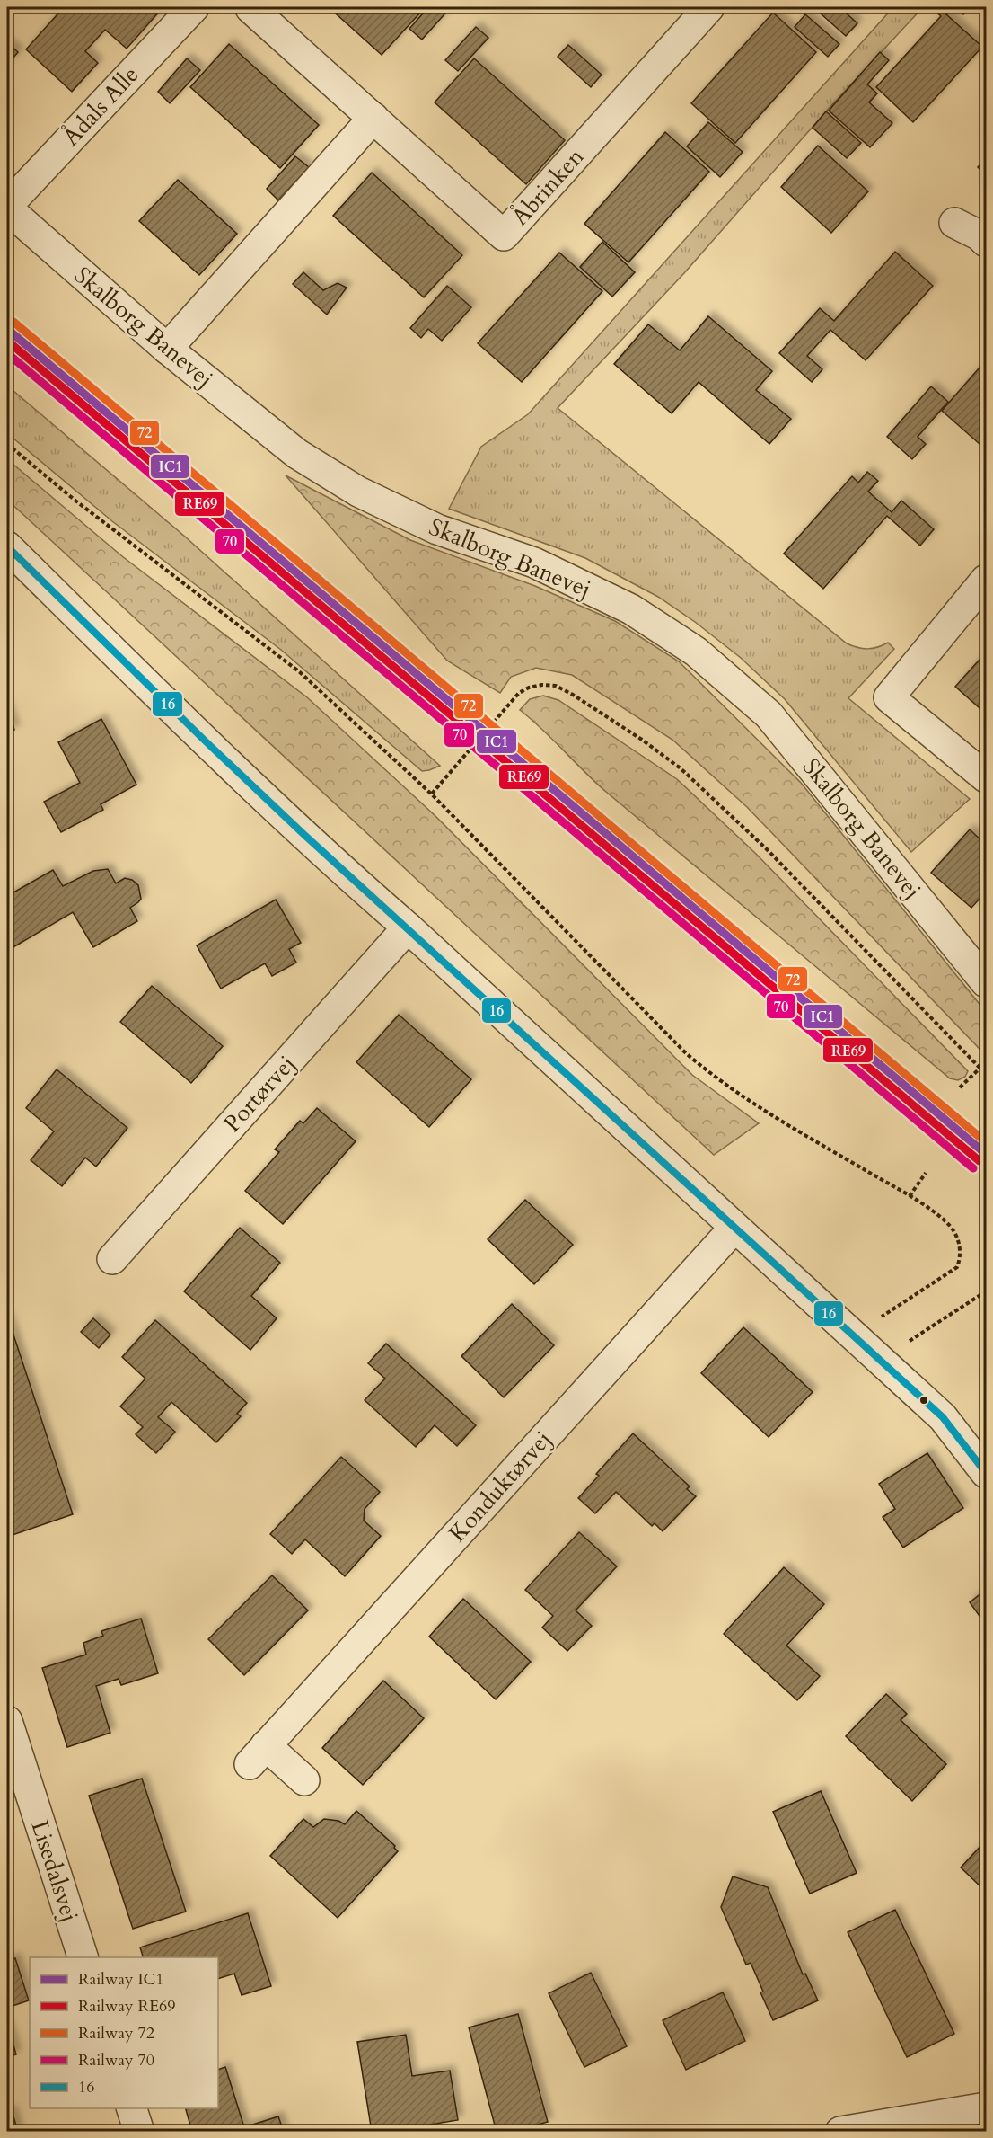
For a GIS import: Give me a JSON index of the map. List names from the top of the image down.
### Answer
{
  "streets": {
    "street": [
      "Ådals Alle",
      "Åbrinken",
      "Skalborg Banevej",
      "Portørvej",
      "Konduktørvej",
      "Lisedalsvej"
    ]
  },
  "crossings": [
    ["Ådals Alle", "Skalborg Banevej"]
  ],
  "lines": [
    "rail line 72",
    "rail line IC1",
    "rail line RE69",
    "rail line 70",
    "transit line 16"
  ],
  "legend": [
    "Railway IC1",
    "Railway RE69",
    "Railway 72",
    "Railway 70",
    "16"
  ]
}
